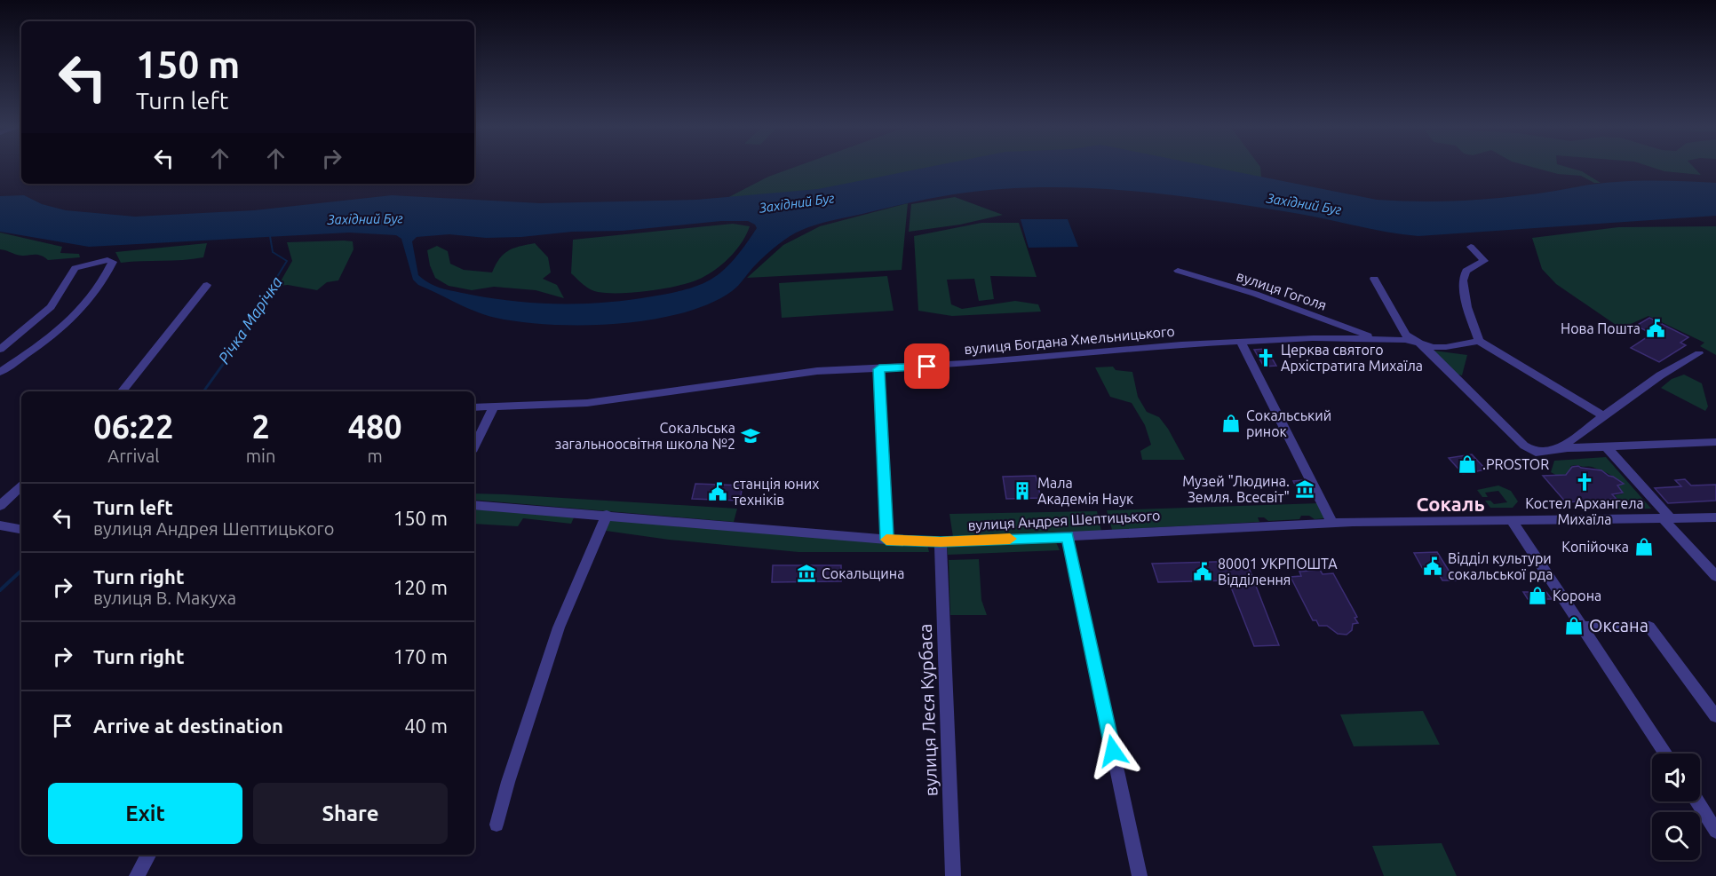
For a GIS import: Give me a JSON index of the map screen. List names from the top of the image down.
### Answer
{
  "streets": {
    "street": [
      "вулиця Гоголя",
      "вулиця Богдана Хмельницького",
      "вулиця Андрея Шептицького",
      "вулиця Леся Курбаса"
    ]
  },
  "crossings": [
    ["вулиця Гоголя", "вулиця Богдана Хмельницького"],
    ["вулиця Андрея Шептицького", "вулиця Леся Курбаса"]
  ],
  "districts": ["Сокаль"],
  "water": ["Західний Буг", "Річка Марічка"],
  "places": {
    "public building": [
      "Нова Пошта",
      "станція юних техніків",
      "Відділ культури сокальської рда",
      "80001 УКРПОШТА Відділення"
    ],
    "church": ["Церква святого Архістратига Михаїла", "Костел Архангела Михаїла"],
    "shop": [
      "Сокальський ринок",
      ".PROSTOR",
      "Копійочка",
      "Корона",
      "Оксана"
    ],
    "school or university": ["Сокальська загальноосвітня школа №2"],
    "museum": ["Музей \"Людина. Земля. Всесвіт\"", "Сокальщина"],
    "building": ["Мала Академія Наук"]
  },
  "page": {
    "turn": ["150 m", "Turn left"],
    "eta": [
      "06:22",
      "Arrival",
      "2",
      "min",
      "480",
      "m"
    ],
    "list": [
      {
        "name": "Turn left",
        "note": "вулиця Андрея Шептицького",
        "value": "150 m"
      },
      {
        "name": "Turn right",
        "note": "вулиця В. Макуха",
        "value": "120 m"
      },
      {
        "name": "Turn right",
        "value": "170 m"
      },
      {
        "name": "Arrive at destination",
        "value": "40 m"
      }
    ],
    "buttons": ["Exit", "Share"]
  }
}
